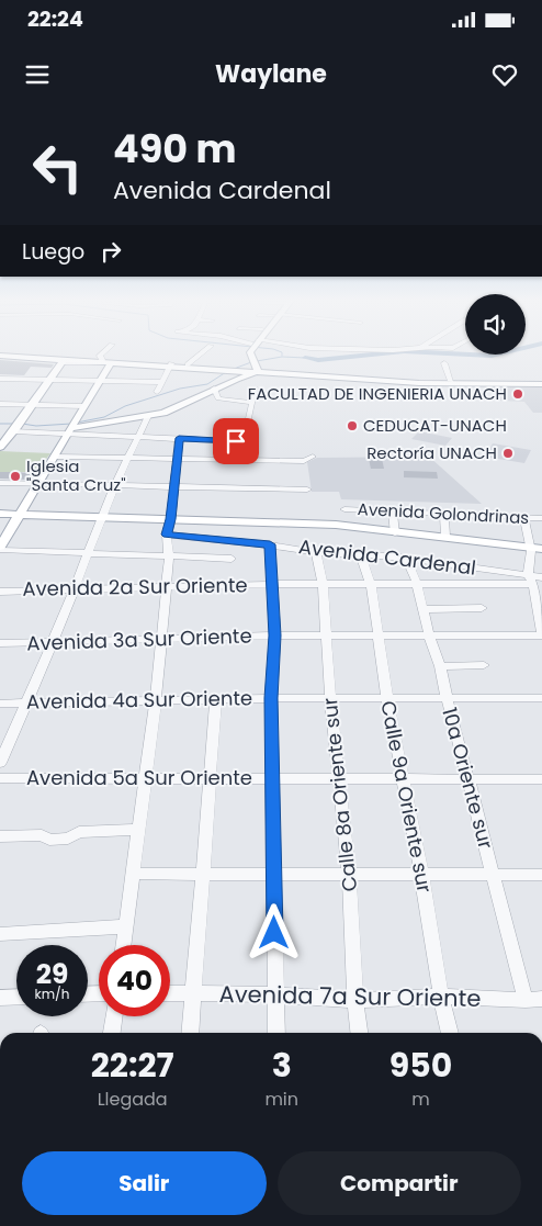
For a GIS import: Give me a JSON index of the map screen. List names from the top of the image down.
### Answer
{
  "streets": {
    "street": [
      "Avenida Golondrinas",
      "Avenida Cardenal",
      "Avenida 2a Sur Oriente",
      "Avenida 3a Sur Oriente",
      "Avenida 4a Sur Oriente",
      "Avenida 5a Sur Oriente",
      "10a Oriente sur",
      "Calle 8a Oriente sur",
      "Calle 9a Oriente sur",
      "Avenida 7a Sur Oriente"
    ]
  },
  "crossings": [
    ["Avenida Cardenal", "Avenida 2a Sur Oriente"],
    ["Avenida Cardenal", "10a Oriente sur"],
    ["Avenida Cardenal", "Calle 8a Oriente sur"],
    ["Avenida Cardenal", "Calle 9a Oriente sur"],
    ["Avenida 2a Sur Oriente", "10a Oriente sur"],
    ["Avenida 2a Sur Oriente", "Calle 8a Oriente sur"],
    ["Avenida 2a Sur Oriente", "Calle 9a Oriente sur"],
    ["Avenida 3a Sur Oriente", "10a Oriente sur"],
    ["Avenida 3a Sur Oriente", "Calle 8a Oriente sur"],
    ["Avenida 3a Sur Oriente", "Calle 9a Oriente sur"],
    ["Avenida 4a Sur Oriente", "10a Oriente sur"],
    ["Avenida 4a Sur Oriente", "Calle 8a Oriente sur"],
    ["Avenida 4a Sur Oriente", "Calle 9a Oriente sur"],
    ["Avenida 5a Sur Oriente", "10a Oriente sur"],
    ["Avenida 5a Sur Oriente", "Calle 8a Oriente sur"],
    ["Avenida 5a Sur Oriente", "Calle 9a Oriente sur"],
    ["10a Oriente sur", "Avenida 7a Sur Oriente"],
    ["Calle 8a Oriente sur", "Avenida 7a Sur Oriente"],
    ["Calle 9a Oriente sur", "Avenida 7a Sur Oriente"]
  ],
  "places": [
    "FACULTAD DE INGENIERIA UNACH",
    "CEDUCAT-UNACH",
    "Rectoría UNACH",
    "Iglesia \"Santa Cruz\""
  ],
  "page": {
    "status": "22:24",
    "header": "Waylane",
    "turn": ["490 m", "Avenida Cardenal"],
    "then": "Luego",
    "speed": "29 km/h",
    "limit": "40",
    "eta": [
      "22:27",
      "Llegada",
      "3",
      "min",
      "950",
      "m"
    ],
    "buttons": ["Salir", "Compartir"]
  }
}
